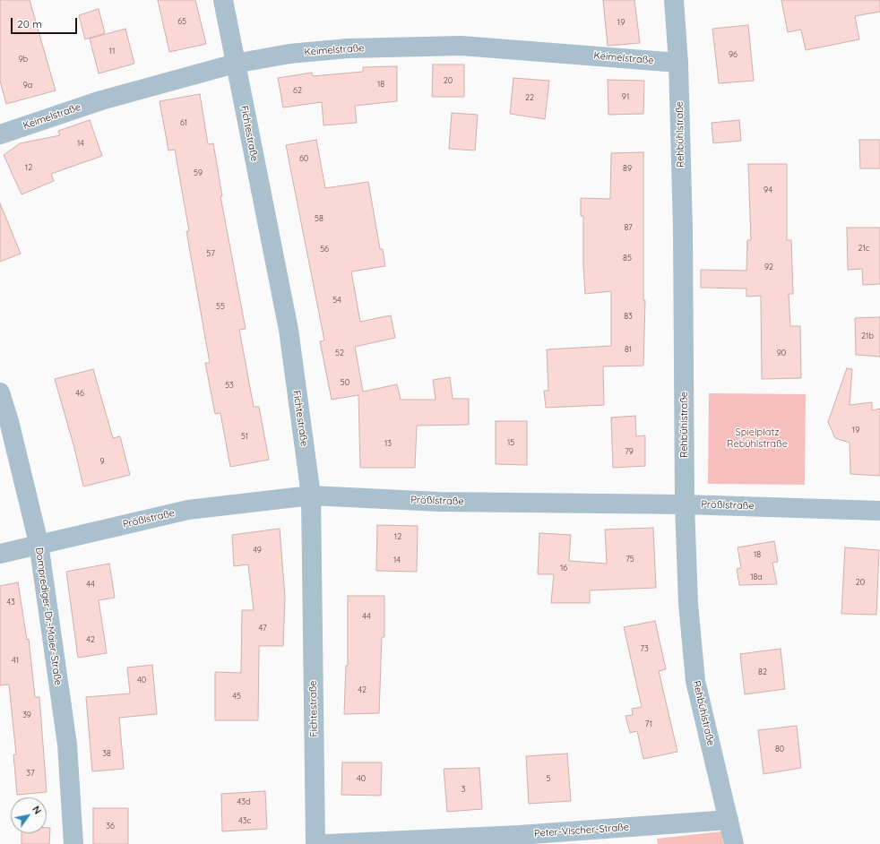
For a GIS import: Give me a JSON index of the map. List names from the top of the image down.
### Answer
{
  "streets": {
    "street": [
      "Keimelstraße",
      "Fichtestraße",
      "Rehbühlstraße",
      "Prößlstraße",
      "Domprediger-Dr.-Maier-Straße",
      "Peter-Vischer-Straße"
    ]
  },
  "crossings": [
    ["Keimelstraße", "Fichtestraße"],
    ["Keimelstraße", "Rehbühlstraße"],
    ["Fichtestraße", "Prößlstraße"],
    ["Rehbühlstraße", "Prößlstraße"],
    ["Rehbühlstraße", "Peter-Vischer-Straße"],
    ["Prößlstraße", "Domprediger-Dr.-Maier-Straße"]
  ],
  "parks": ["Spielplatz Rebühlstraße"],
  "house_numbers": [
    "65",
    "19",
    "11",
    "96",
    "9b",
    "20",
    "18",
    "9a",
    "62",
    "91",
    "22",
    "61",
    "14",
    "60",
    "12",
    "89",
    "59",
    "94",
    "58",
    "87",
    "21c",
    "56",
    "57",
    "85",
    "92",
    "54",
    "55",
    "83",
    "21b",
    "81",
    "52",
    "90",
    "50",
    "53",
    "46",
    "19",
    "51",
    "15",
    "13",
    "79",
    "9",
    "12",
    "49",
    "18",
    "75",
    "14",
    "16",
    "18a",
    "20",
    "44",
    "43",
    "44",
    "47",
    "42",
    "73",
    "41",
    "82",
    "40",
    "42",
    "45",
    "39",
    "71",
    "80",
    "38",
    "37",
    "40",
    "5",
    "3",
    "43d",
    "43c",
    "36"
  ],
  "scale_bar": "20 m",
  "north": "top right"
}
